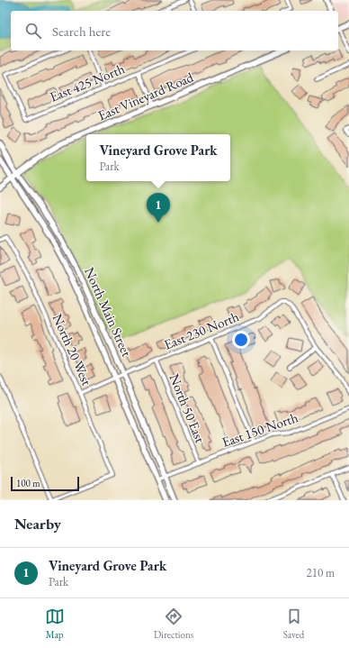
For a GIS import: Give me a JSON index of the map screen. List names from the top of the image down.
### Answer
{
  "streets": {
    "main road": ["East Vineyard Road", "North Main Street"],
    "street": [
      "East 425 North",
      "East 230 North",
      "North 20 West",
      "North 50 East",
      "East 150 North"
    ]
  },
  "crossings": [
    ["East Vineyard Road", "North Main Street"],
    ["North Main Street", "East 230 North"],
    ["North Main Street", "East 150 North"],
    ["East 230 North", "North 20 West"],
    ["East 230 North", "North 50 East"],
    ["North 50 East", "East 150 North"]
  ],
  "scale_bar": "100 m",
  "page": {
    "search": "Search here",
    "popup": ["Vineyard Grove Park", "Park"],
    "pins": "1",
    "scale": "100 m",
    "heading": "Nearby",
    "list": [
      {
        "mark": "1",
        "name": "Vineyard Grove Park",
        "note": "Park",
        "value": "210 m"
      }
    ],
    "nav": ["Map", "Directions", "Saved"]
  }
}
